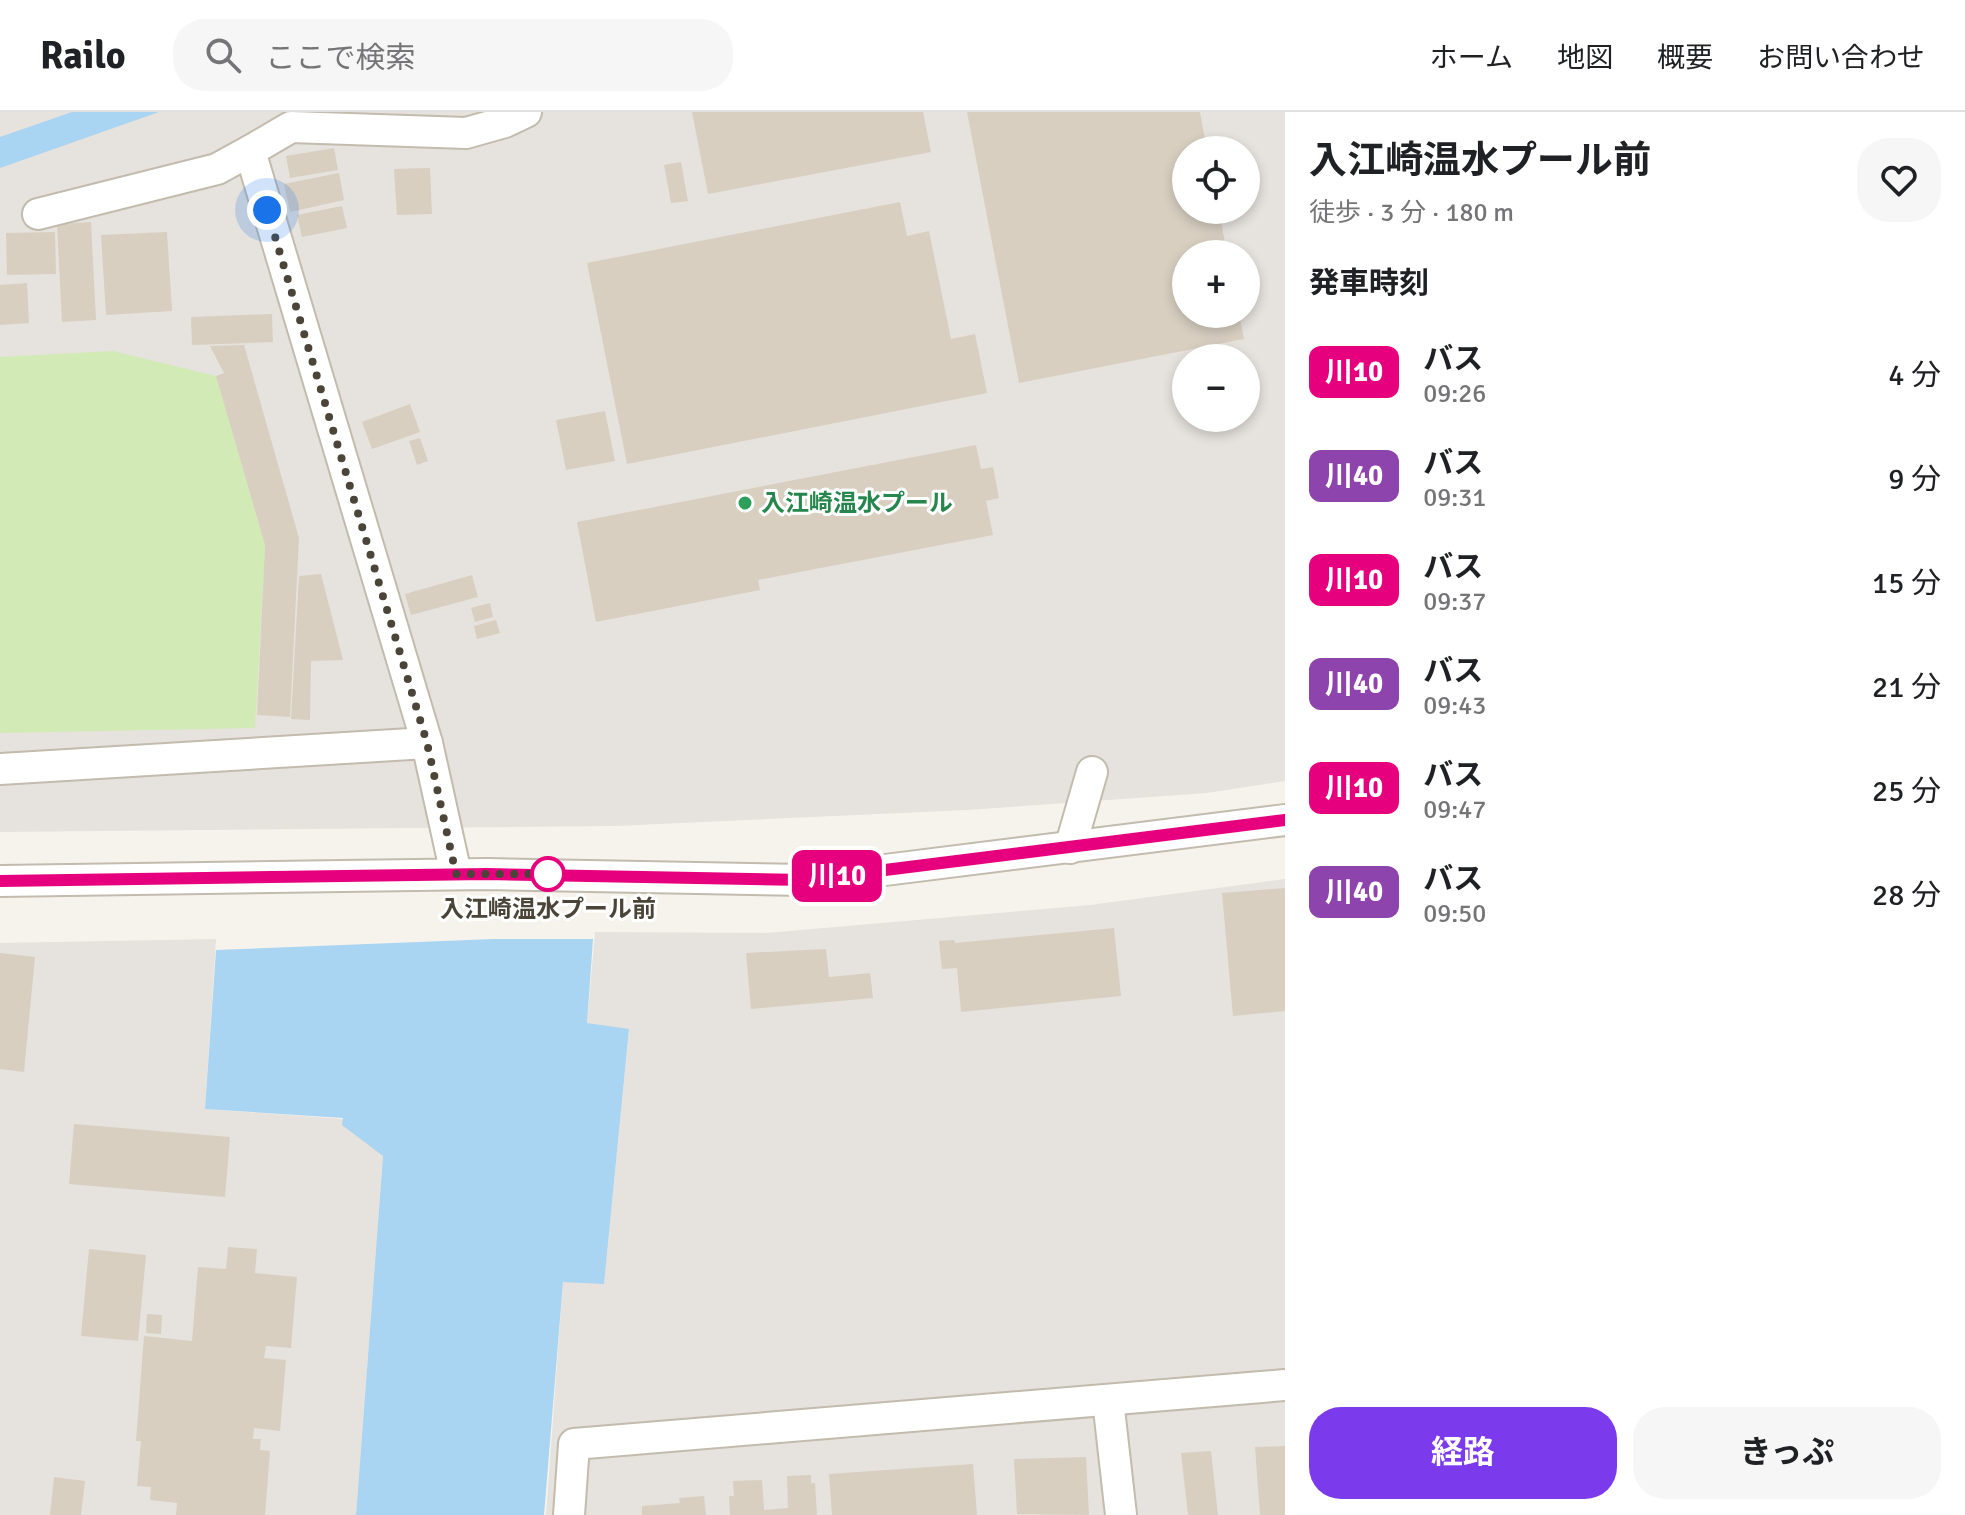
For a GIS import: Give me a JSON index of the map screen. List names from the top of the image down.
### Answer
{
  "places": ["入江崎温水プール", "入江崎温水プール前"],
  "lines": ["bus line 川10"],
  "page": {
    "header": "Railo",
    "search": "ここで検索",
    "nav": [
      "ホーム",
      "地図",
      "概要",
      "お問い合わせ"
    ],
    "on_map": "川10",
    "heading": [
      ["入江崎温水プール前", "徒歩 · 3 分 · 180 m"],
      "発車時刻"
    ],
    "map_buttons": ["+", "−"],
    "list": [
      {
        "mark": "川10",
        "name": "バス",
        "note": "09:26",
        "value": "4 分"
      },
      {
        "mark": "川40",
        "name": "バス",
        "note": "09:31",
        "value": "9 分"
      },
      {
        "mark": "川10",
        "name": "バス",
        "note": "09:37",
        "value": "15 分"
      },
      {
        "mark": "川40",
        "name": "バス",
        "note": "09:43",
        "value": "21 分"
      },
      {
        "mark": "川10",
        "name": "バス",
        "note": "09:47",
        "value": "25 分"
      },
      {
        "mark": "川40",
        "name": "バス",
        "note": "09:50",
        "value": "28 分"
      }
    ],
    "buttons": ["経路", "きっぷ"]
  }
}
